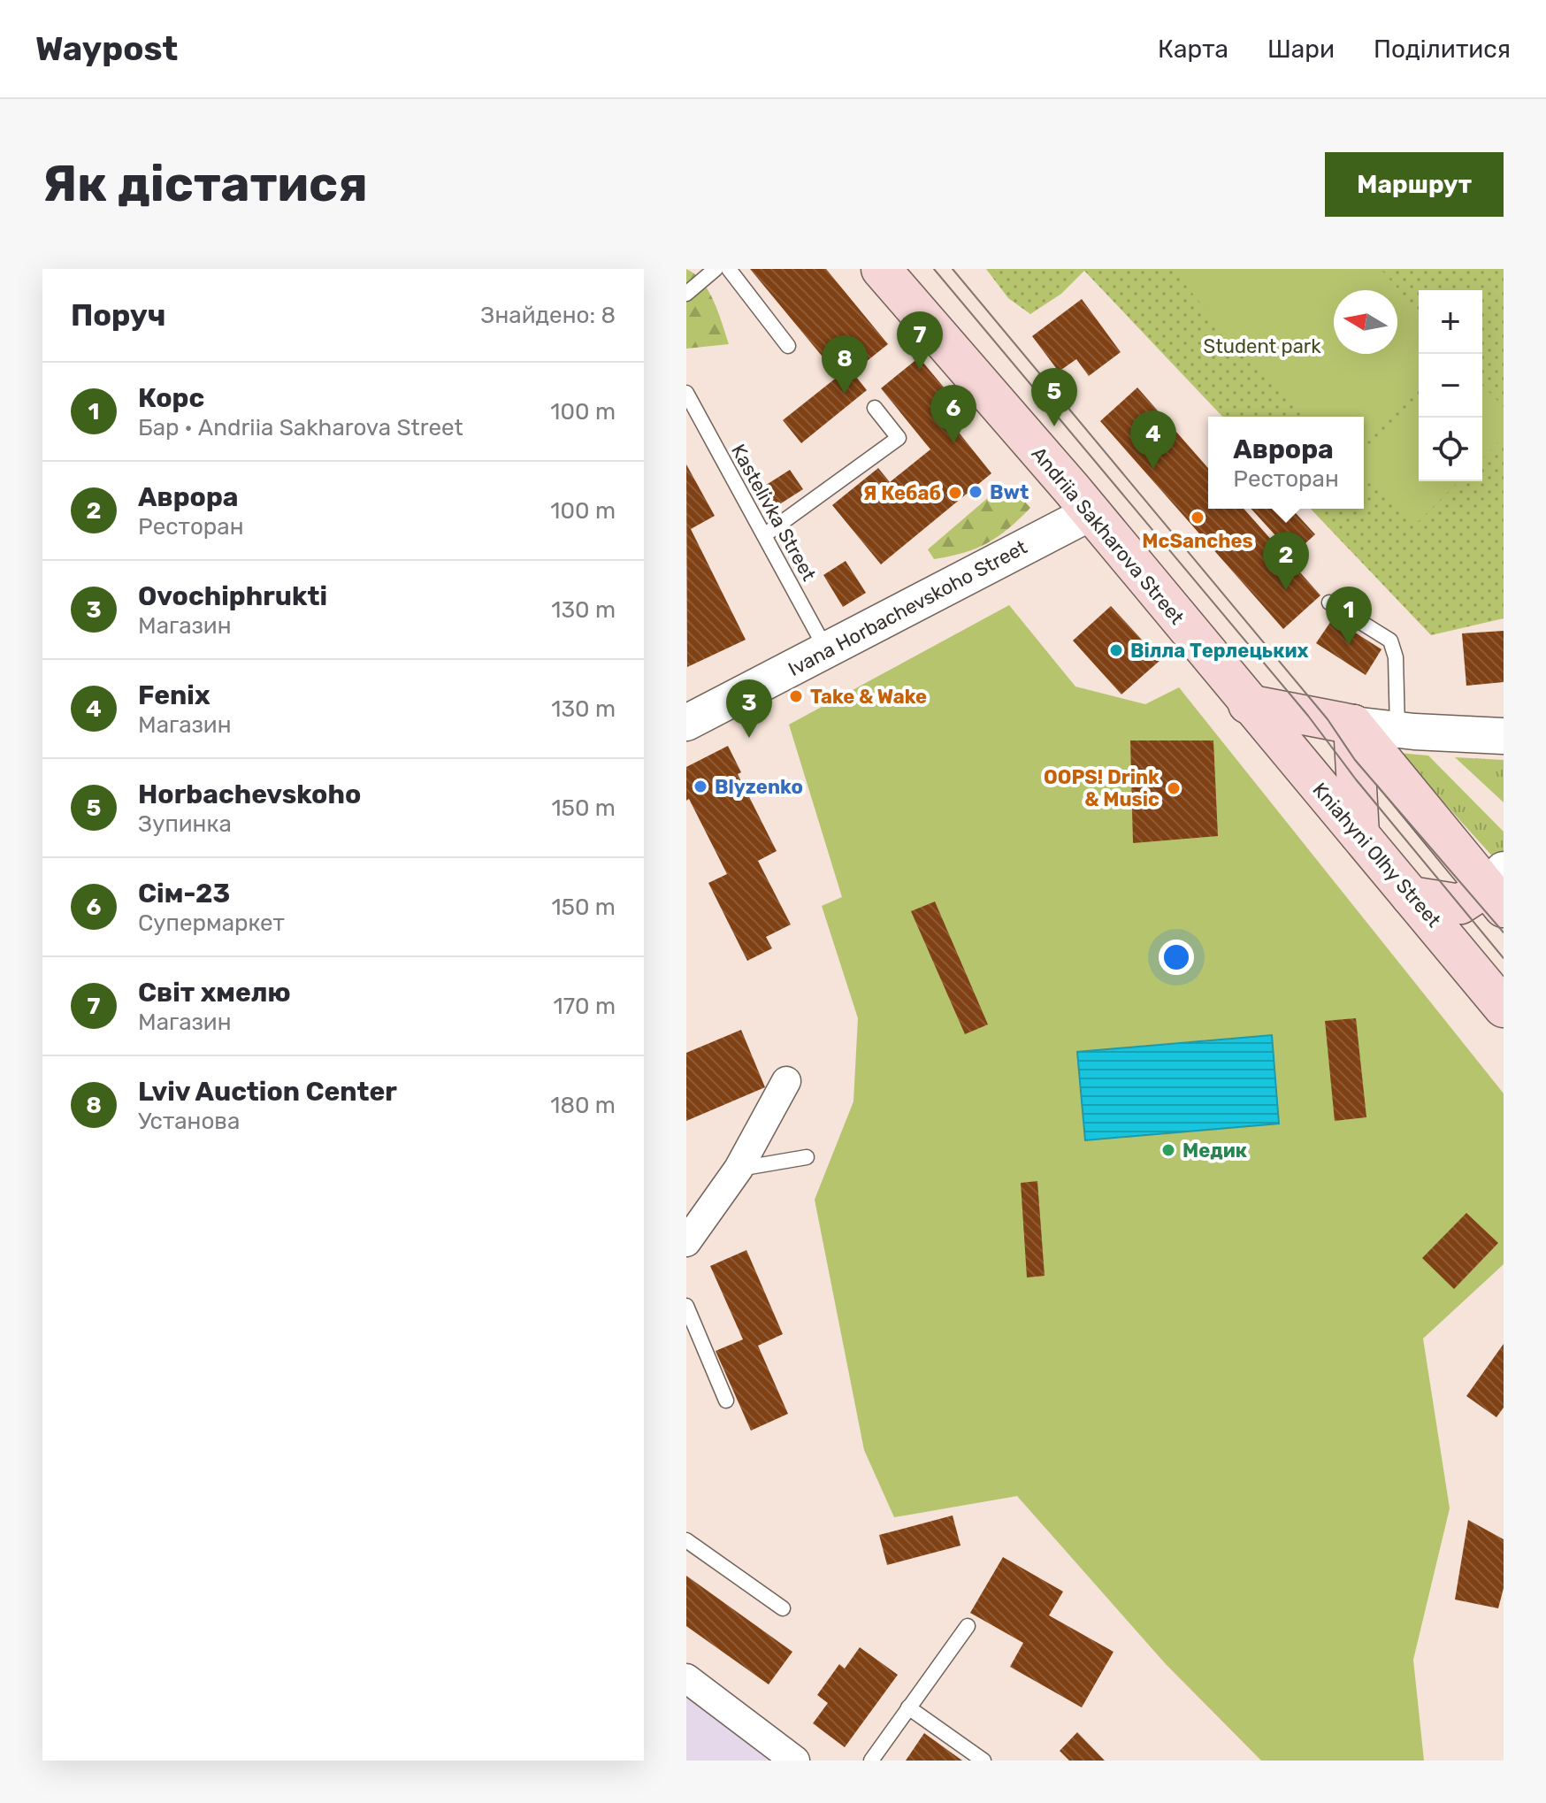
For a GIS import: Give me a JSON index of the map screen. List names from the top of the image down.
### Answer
{
  "streets": {
    "main road": ["Andriia Sakharova Street", "Kniahyni Olhy Street"],
    "street": ["Ivana Horbachevskoho Street"],
    "lane": ["Kastelivka Street"]
  },
  "crossings": [
    ["Kastelivka Street", "Ivana Horbachevskoho Street"],
    ["Andriia Sakharova Street", "Ivana Horbachevskoho Street"],
    ["Andriia Sakharova Street", "Kniahyni Olhy Street"]
  ],
  "parks": ["Student park"],
  "places": [
    "Bwt",
    "Я Кебаб",
    "McSanches",
    "Вілла Терлецьких",
    "Take & Wake",
    "Blyzenko",
    "OOPS! Drink & Music",
    "Медик"
  ],
  "north": "left",
  "page": {
    "header": "Waypost",
    "nav": ["Карта", "Шари", "Поділитися"],
    "buttons": "Маршрут",
    "title": "Як дістатися",
    "heading": ["Поруч", "Знайдено: 8"],
    "map_buttons": ["+", "−"],
    "pins": [
      "7",
      "8",
      "5",
      "6",
      "4",
      "2",
      "1",
      "3"
    ],
    "list": [
      {
        "mark": "1",
        "name": "Корс",
        "note": "Бар · Andriia Sakharova Street",
        "value": "100 m"
      },
      {
        "mark": "2",
        "name": "Аврора",
        "note": "Ресторан",
        "value": "100 m"
      },
      {
        "mark": "3",
        "name": "Ovochiphrukti",
        "note": "Магазин",
        "value": "130 m"
      },
      {
        "mark": "4",
        "name": "Fenix",
        "note": "Магазин",
        "value": "130 m"
      },
      {
        "mark": "5",
        "name": "Horbachevskoho",
        "note": "Зупинка",
        "value": "150 m"
      },
      {
        "mark": "6",
        "name": "Сім-23",
        "note": "Супермаркет",
        "value": "150 m"
      },
      {
        "mark": "7",
        "name": "Світ хмелю",
        "note": "Магазин",
        "value": "170 m"
      },
      {
        "mark": "8",
        "name": "Lviv Auction Center",
        "note": "Установа",
        "value": "180 m"
      }
    ],
    "popup": ["Аврора", "Ресторан"]
  }
}
